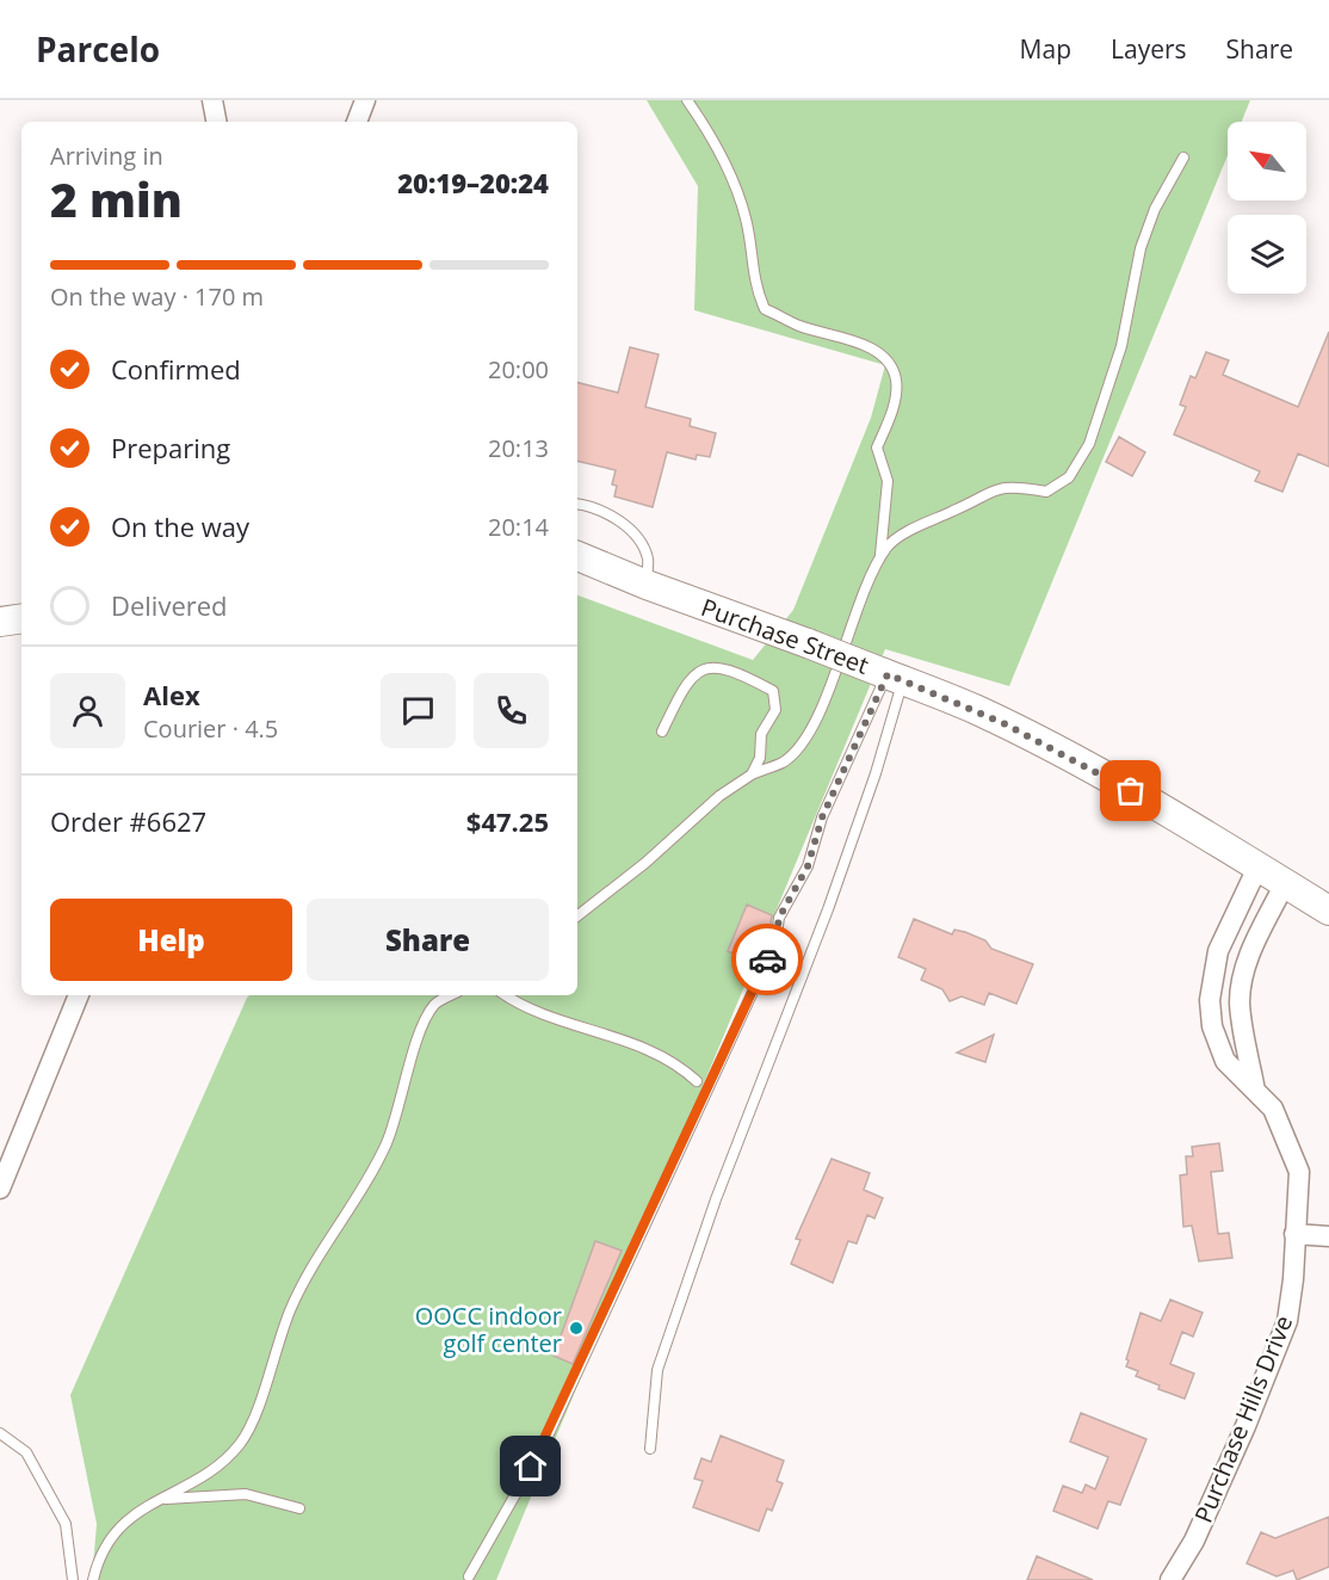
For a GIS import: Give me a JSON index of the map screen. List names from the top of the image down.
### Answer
{
  "streets": {
    "main road": ["Purchase Street"],
    "street": ["Purchase Hills Drive"]
  },
  "crossings": [
    ["Purchase Street", "Purchase Hills Drive"]
  ],
  "places": ["OOCC indoor golf center"],
  "north": "top left",
  "page": {
    "header": "Parcelo",
    "nav": ["Map", "Layers", "Share"],
    "heading": ["2 min", "Arriving in", "20:19–20:24"],
    "panel": [
      "Alex",
      "Courier · 4.5",
      "Order #6627",
      "$47.25"
    ],
    "bar": "On the way · 170 m",
    "list": [
      ["Confirmed", "20:00"],
      ["Preparing", "20:13"],
      ["On the way", "20:14"],
      "Delivered"
    ],
    "buttons": ["Help", "Share"]
  }
}
